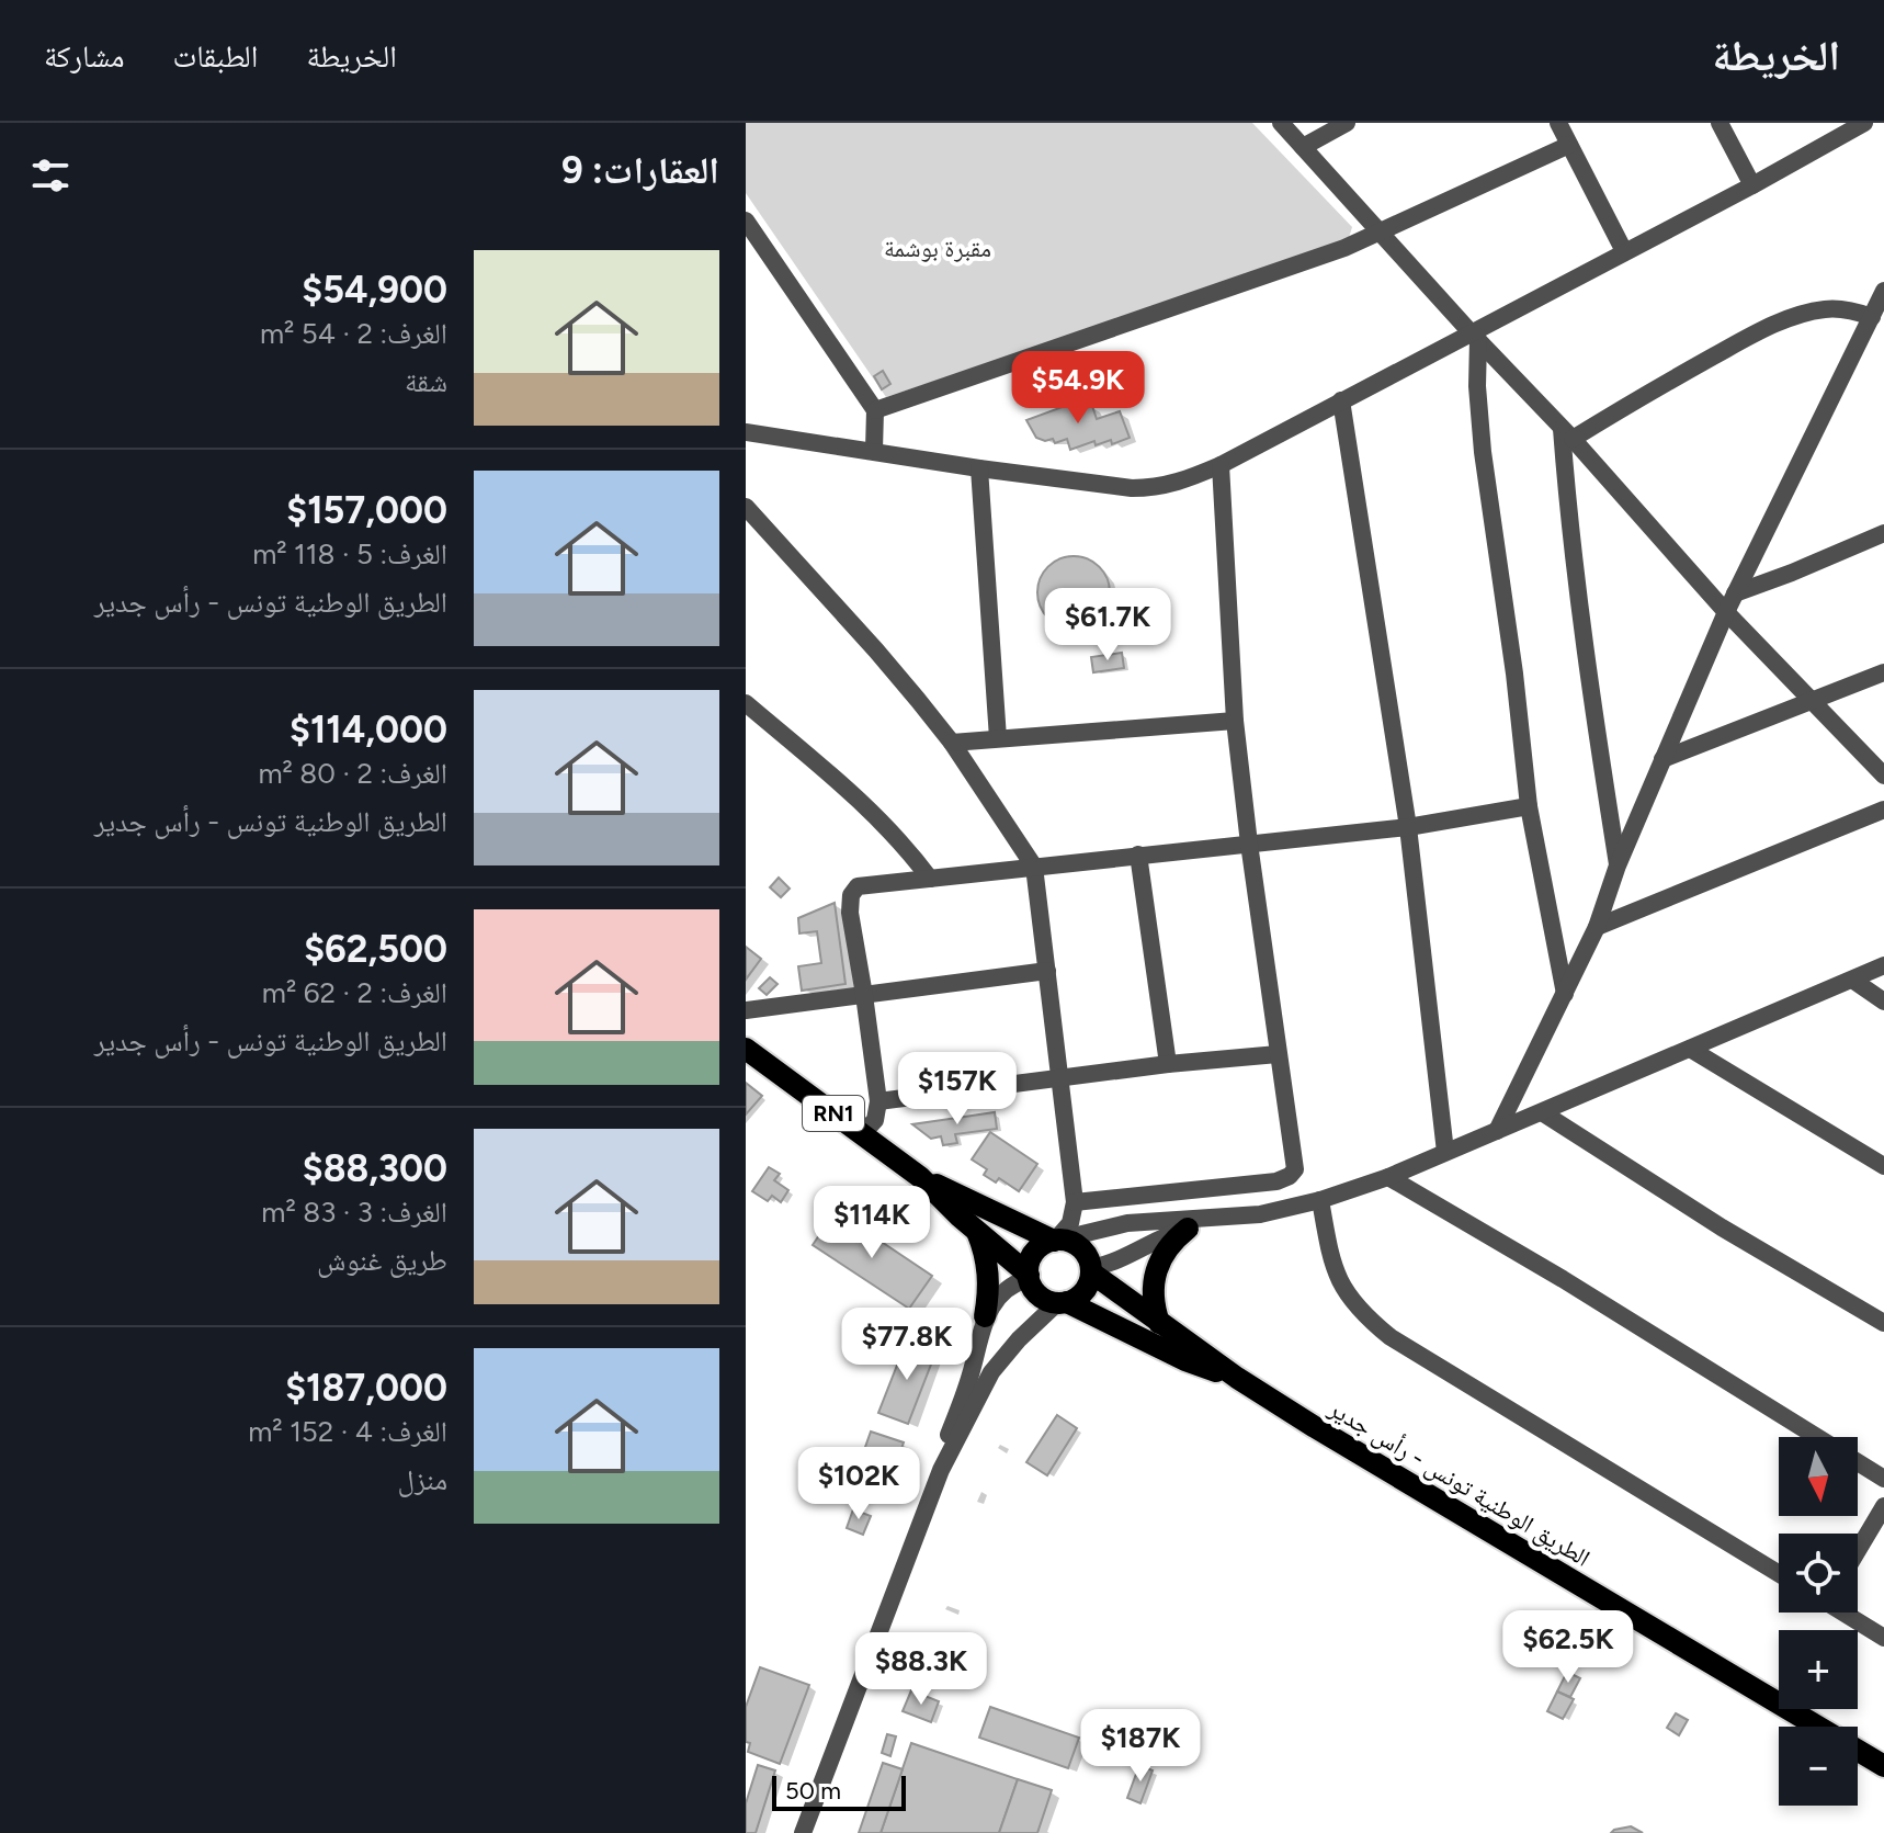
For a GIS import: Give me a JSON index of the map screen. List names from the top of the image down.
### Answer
{
  "streets": {
    "main road": ["RN1", "الطريق الوطنية تونس - رأس جدير"]
  },
  "crossings": [
    ["RN1", "الطريق الوطنية تونس - رأس جدير"]
  ],
  "parks": ["مقبرة بوشمة"],
  "scale_bar": "50 m",
  "north": "bottom",
  "page": {
    "header": "الخريطة",
    "nav": ["الخريطة", "الطبقات", "مشاركة"],
    "heading": "العقارات: 9",
    "list": [
      {
        "name": "$54,900",
        "note": "الغرف: 2 · 54 m² · شقة"
      },
      {
        "name": "$157,000",
        "note": "الغرف: 5 · 118 m² · الطريق الوطنية تونس - رأس جدير"
      },
      {
        "name": "$114,000",
        "note": "الغرف: 2 · 80 m² · الطريق الوطنية تونس - رأس جدير"
      },
      {
        "name": "$62,500",
        "note": "الغرف: 2 · 62 m² · الطريق الوطنية تونس - رأس جدير"
      },
      {
        "name": "$88,300",
        "note": "الغرف: 3 · 83 m² · طريق غنوش"
      },
      {
        "name": "$187,000",
        "note": "الغرف: 4 · 152 m² · منزل"
      }
    ],
    "price": [
      "$54.9K",
      "$61.7K",
      "$157K",
      "$114K",
      "$77.8K",
      "$102K",
      "$62.5K",
      "$88.3K",
      "$187K"
    ],
    "map_buttons": ["+", "−"],
    "scale": "50 m"
  }
}
